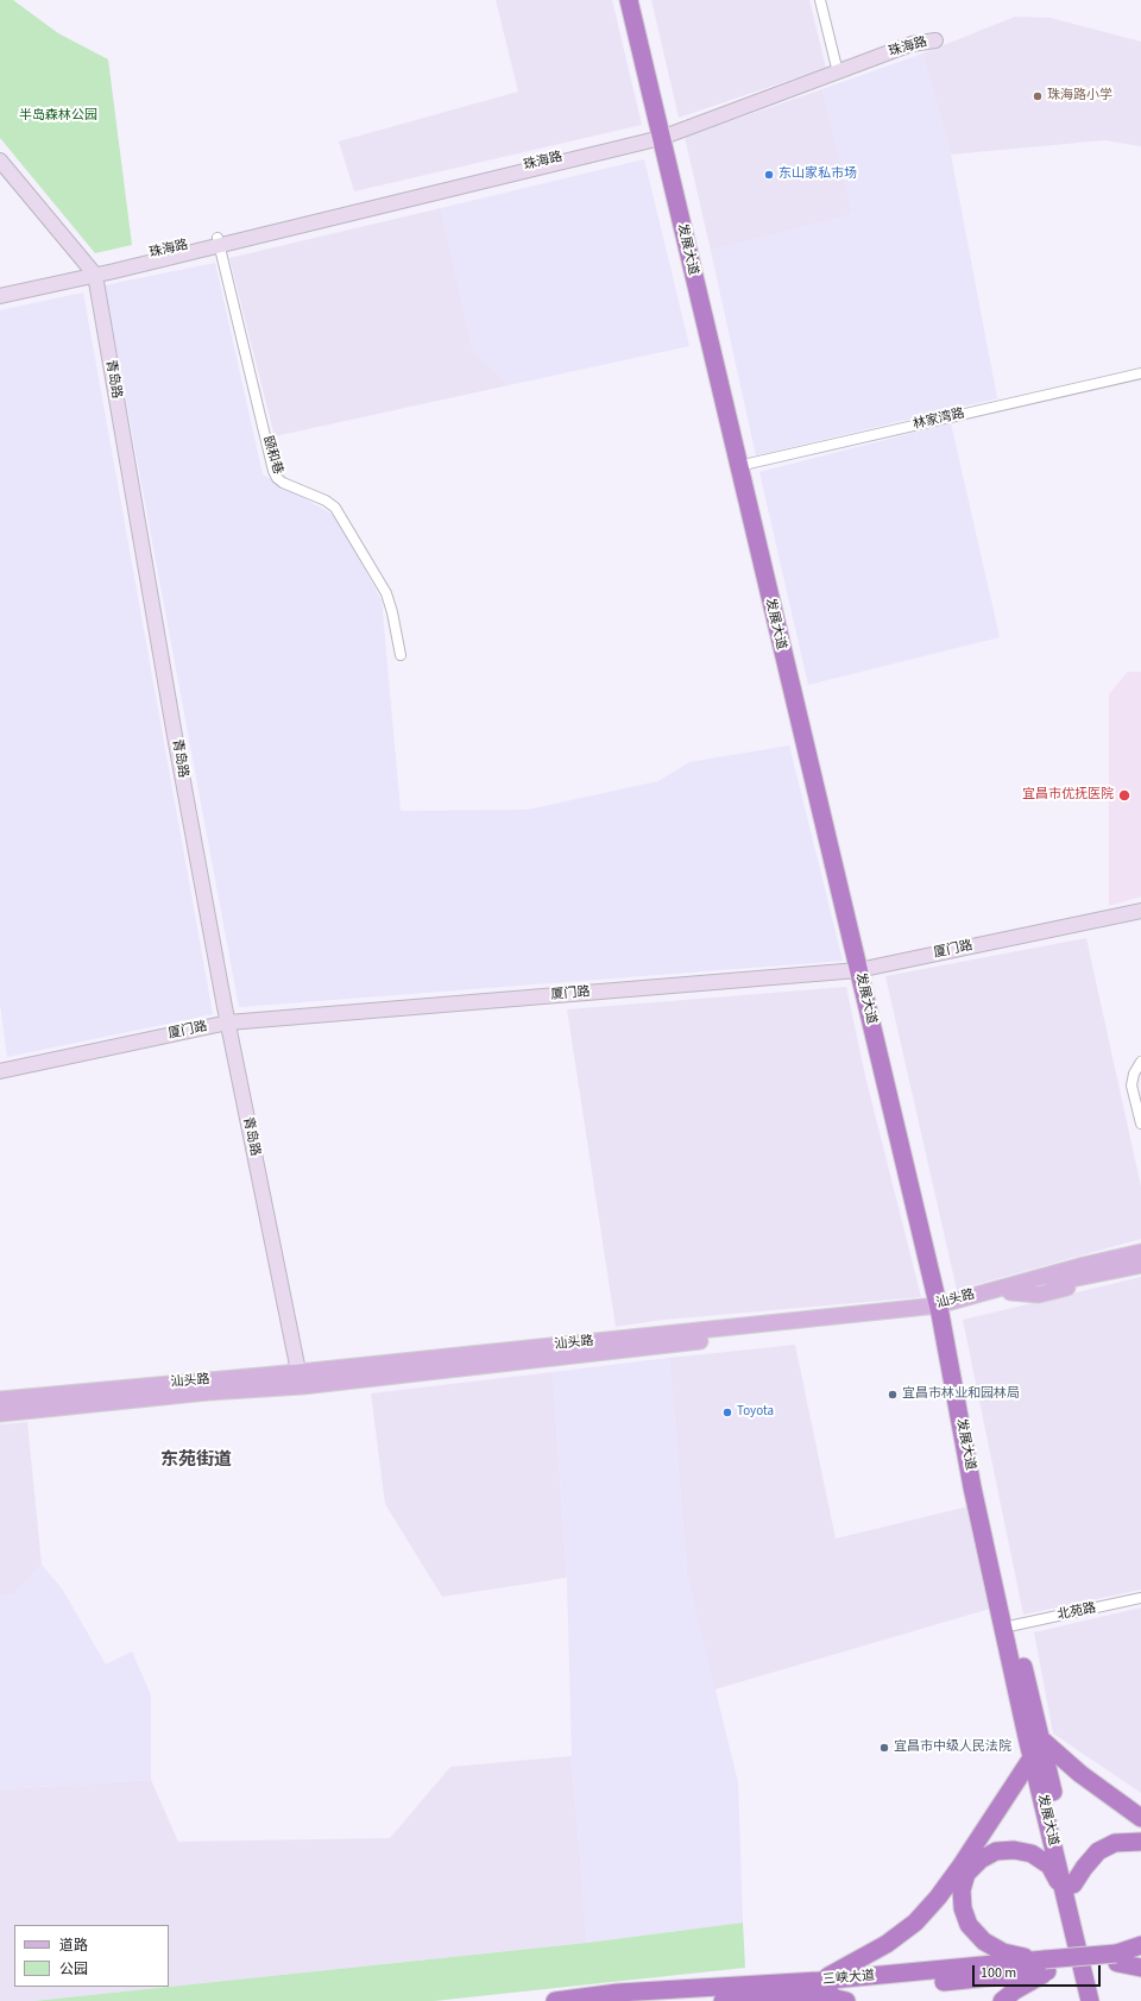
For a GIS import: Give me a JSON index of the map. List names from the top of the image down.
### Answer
{
  "streets": {
    "highway": ["发展大道", "三峡大道"],
    "main road": ["汕头路"],
    "street": [
      "珠海路",
      "青岛路",
      "林家湾路",
      "颐和巷",
      "厦门路",
      "北苑路"
    ]
  },
  "crossings": [
    ["珠海路", "发展大道"],
    ["珠海路", "青岛路"],
    ["珠海路", "颐和巷"],
    ["发展大道", "林家湾路"],
    ["发展大道", "厦门路"],
    ["发展大道", "汕头路"],
    ["发展大道", "北苑路"],
    ["青岛路", "厦门路"],
    ["青岛路", "汕头路"]
  ],
  "districts": ["东苑街道"],
  "parks": ["半岛森林公园"],
  "places": [
    "珠海路小学",
    "东山家私市场",
    "宜昌市优抚医院",
    "宜昌市林业和园林局",
    "Toyota",
    "宜昌市中级人民法院"
  ],
  "legend": ["道路", "公园"],
  "scale_bar": "100 m"
}
